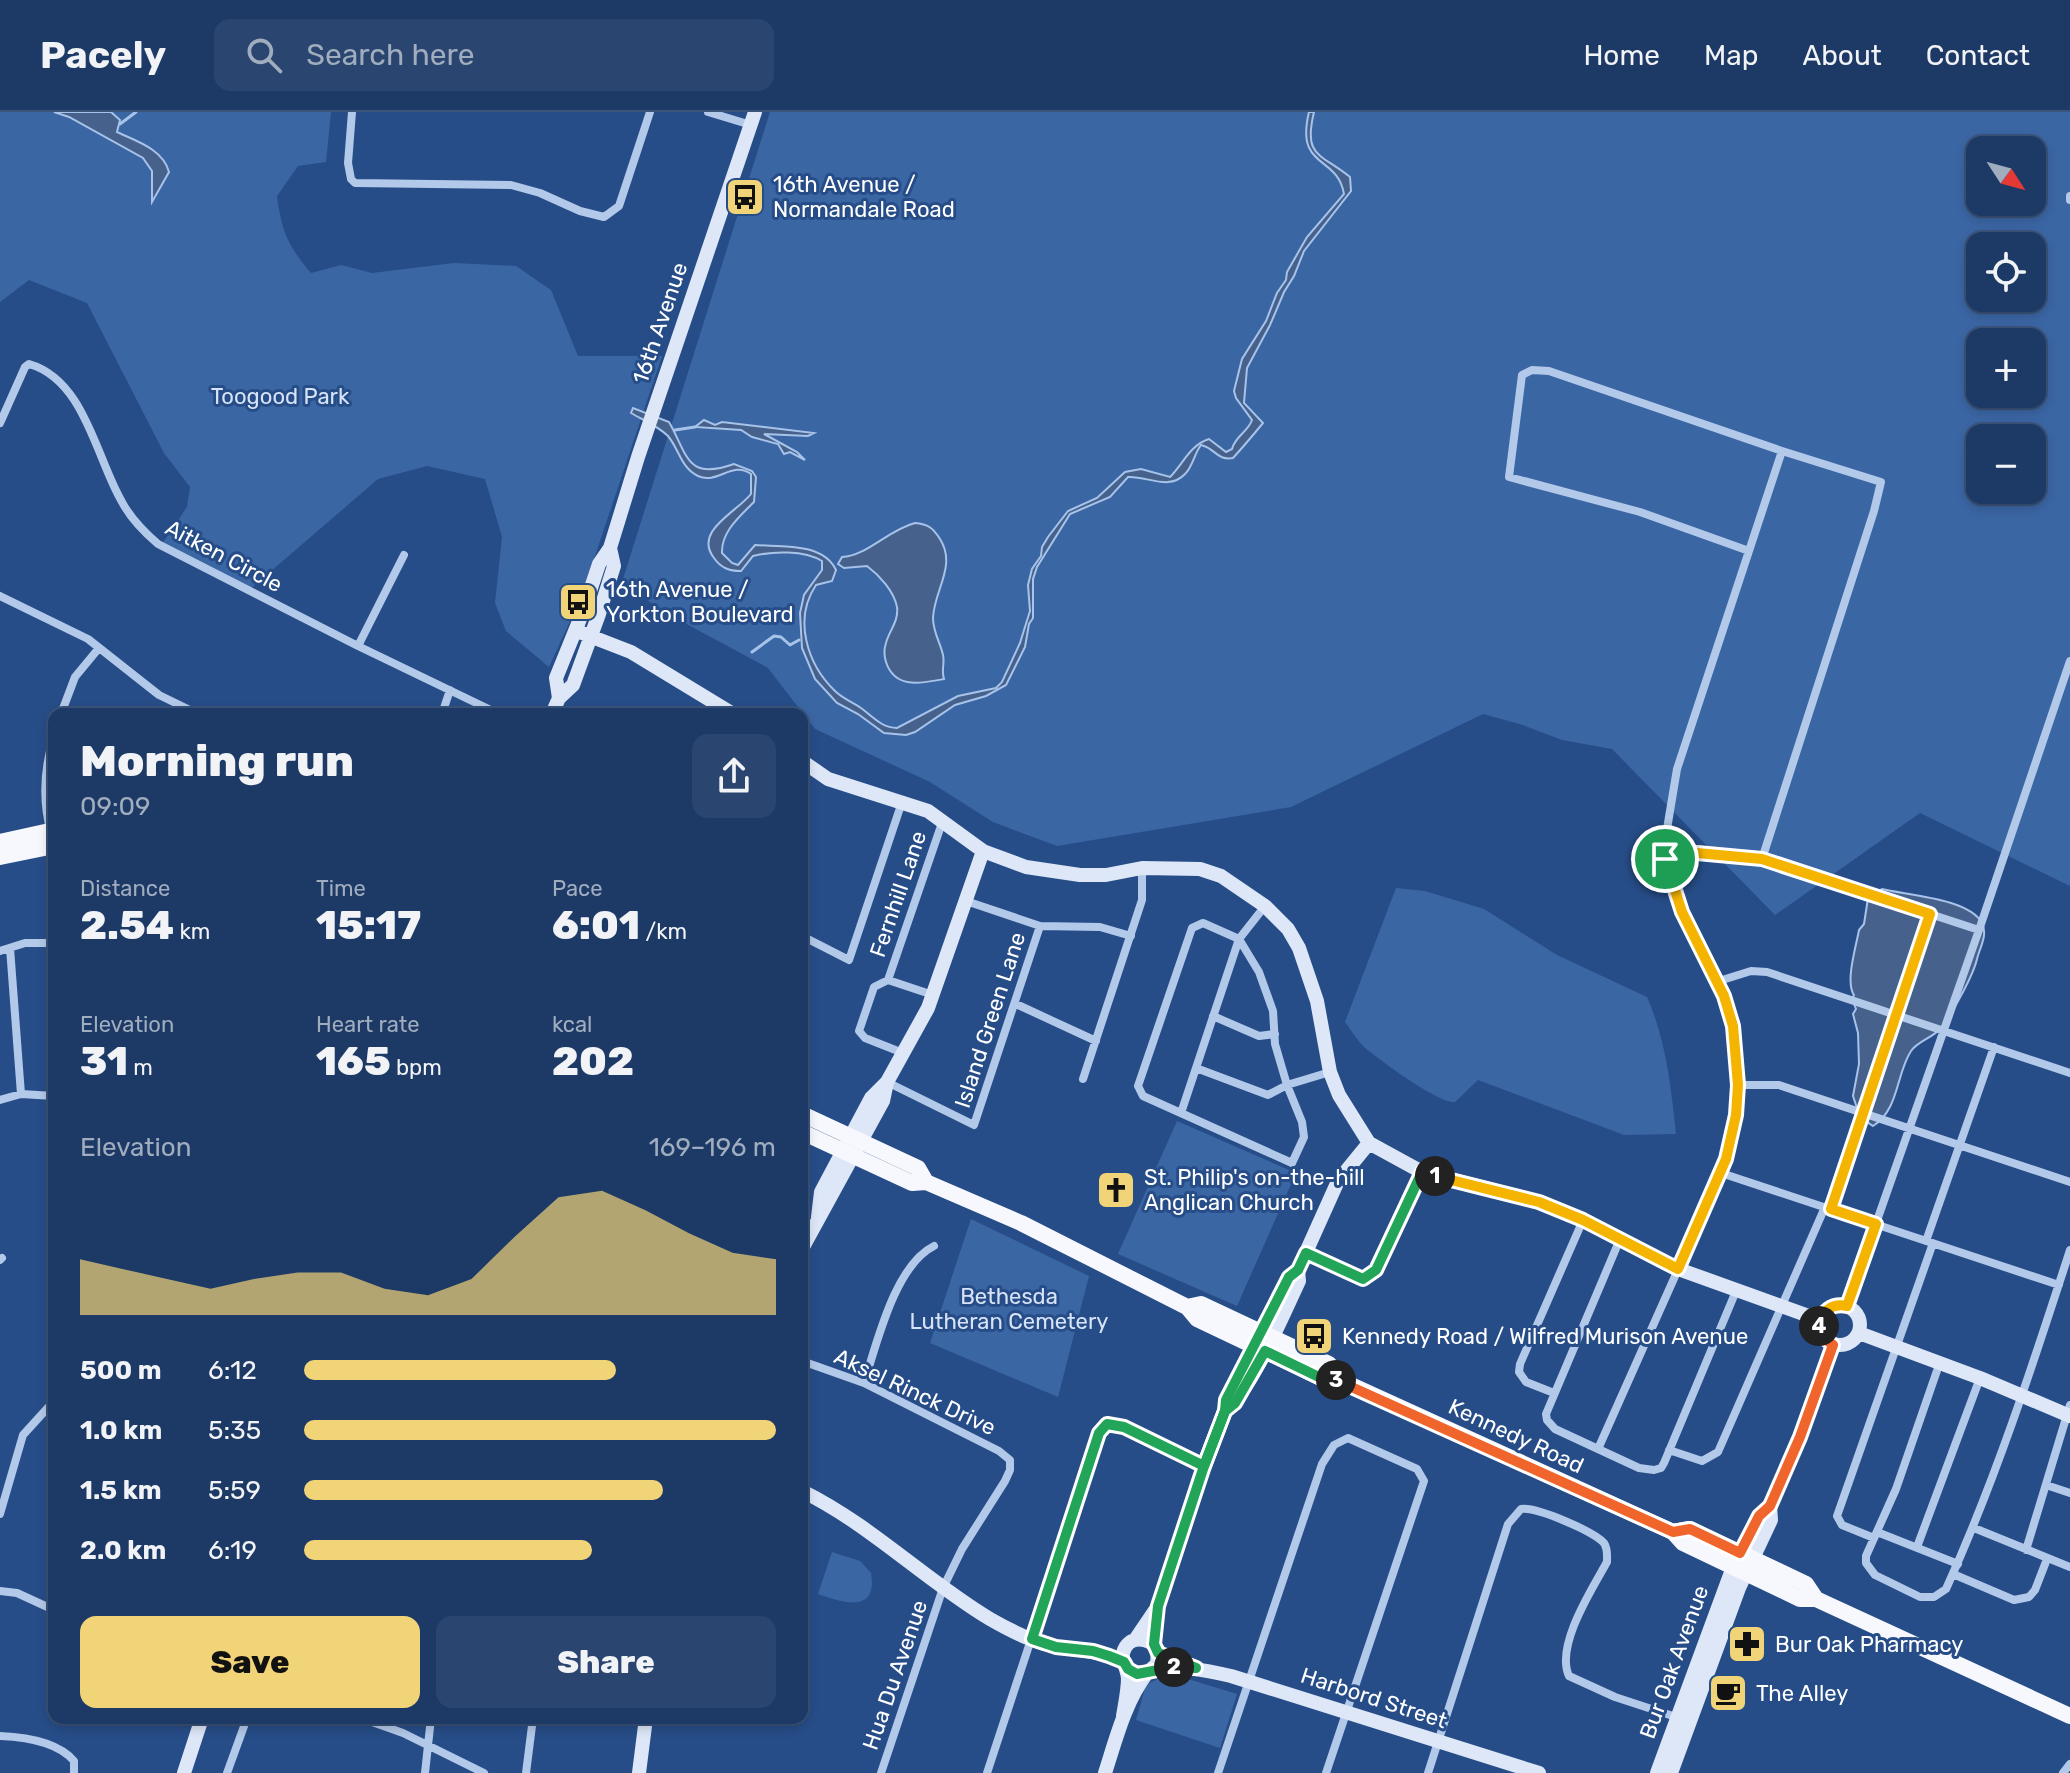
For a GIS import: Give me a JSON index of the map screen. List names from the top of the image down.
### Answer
{
  "streets": {
    "main road": ["Kennedy Road"],
    "street": [
      "16th Avenue",
      "Aitken Circle",
      "Fernhill Lane",
      "Island Green Lane",
      "Aksel Rinck Drive",
      "Bur Oak Avenue",
      "Hua Du Avenue",
      "Harbord Street"
    ]
  },
  "crossings": [
    ["Aksel Rinck Drive", "Hua Du Avenue"],
    ["Kennedy Road", "Bur Oak Avenue"]
  ],
  "parks": ["Toogood Park", "Bethesda Lutheran Cemetery"],
  "places": {
    "bus stop": ["16th Avenue / Normandale Road", "16th Avenue / Yorkton Boulevard", "Kennedy Road / Wilfred Murison Avenue"],
    "church": ["St. Philip's on-the-hill Anglican Church"],
    "pharmacy": ["Bur Oak Pharmacy"],
    "cafe": ["The Alley"]
  },
  "north": "bottom right",
  "page": {
    "header": "Pacely",
    "search": "Search here",
    "nav": [
      "Home",
      "Map",
      "About",
      "Contact"
    ],
    "map_buttons": ["+", "−"],
    "heading": ["Morning run", "09:09"],
    "stats": [
      ["Distance", "2.54 km"],
      ["Time", "15:17"],
      ["Pace", "6:01 /km"],
      ["Elevation", "31 m"],
      ["Heart rate", "165 bpm"],
      ["kcal", "202"]
    ],
    "chart": ["Elevation", "169–196 m"],
    "pins": [
      "1",
      "4",
      "3",
      "2"
    ],
    "list": [
      {
        "name": "500 m",
        "note": "6:12"
      },
      {
        "name": "1.0 km",
        "note": "5:35"
      },
      {
        "name": "1.5 km",
        "note": "5:59"
      },
      {
        "name": "2.0 km",
        "note": "6:19"
      }
    ],
    "buttons": ["Save", "Share"]
  }
}
